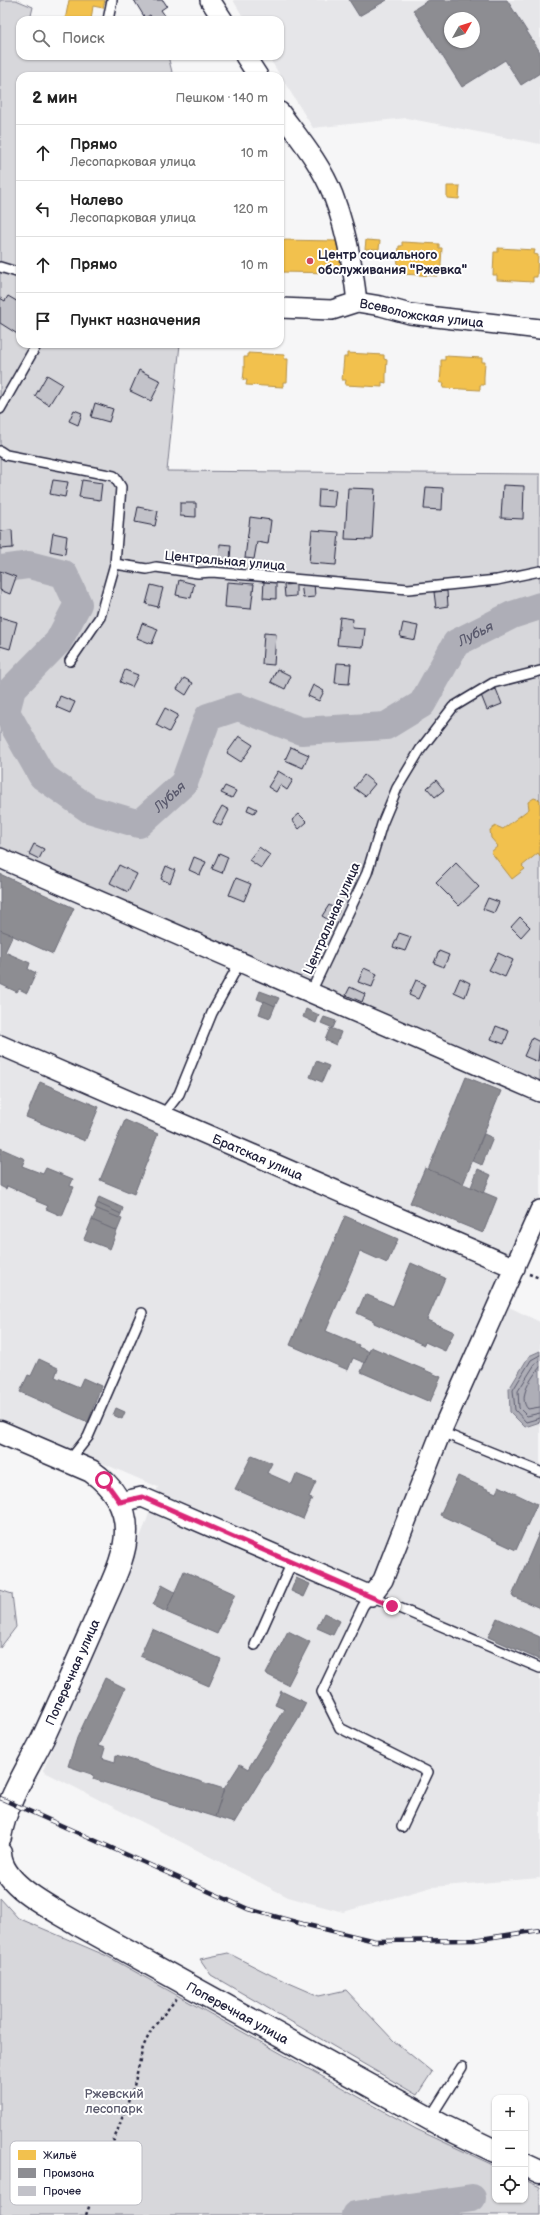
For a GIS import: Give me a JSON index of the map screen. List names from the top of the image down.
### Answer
{
  "streets": {
    "street": ["Всеволожская улица", "Братская улица", "Поперечная улица"],
    "lane": ["Центральная улица"]
  },
  "water": ["Лубья"],
  "parks": ["Ржевский лесопарк"],
  "places": ["Центр социального обслуживания \"Ржевка\""],
  "legend": ["Жильё", "Промзона", "Прочее"],
  "north": "top right",
  "page": {
    "search": "Поиск",
    "heading": ["2 мин", "Пешком · 140 m"],
    "list": [
      ["Прямо", "Лесопарковая улица", "10 m"],
      ["Налево", "Лесопарковая улица", "120 m"],
      ["Прямо", "10 m"],
      "Пункт назначения"
    ],
    "map_buttons": ["+", "−"]
  }
}
